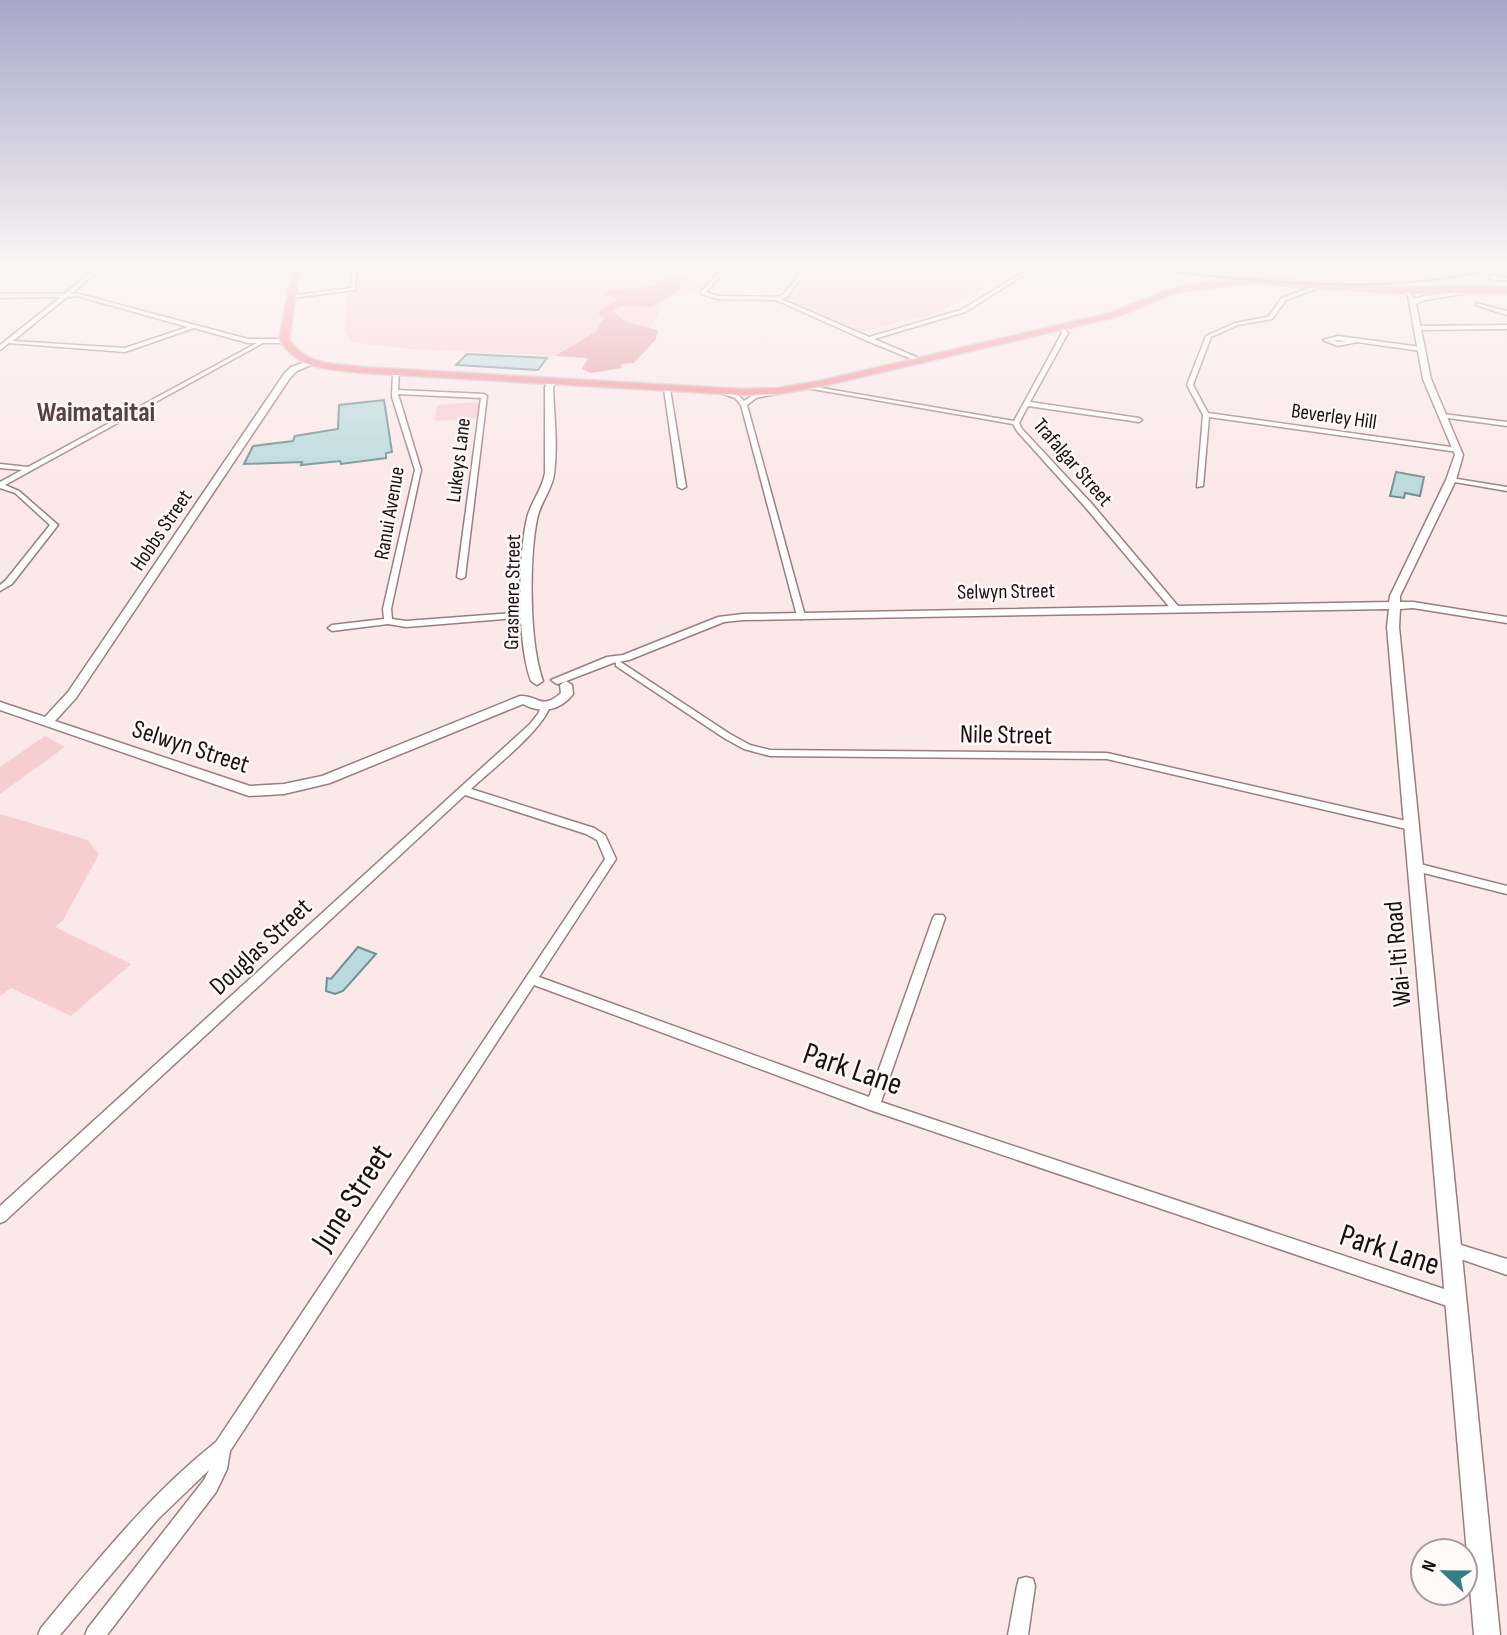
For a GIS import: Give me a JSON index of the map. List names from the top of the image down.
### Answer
{
  "streets": {
    "street": [
      "Beverley Hill",
      "Lukeys Lane",
      "Trafalgar Street",
      "Ranui Avenue",
      "Hobbs Street",
      "Selwyn Street",
      "Grasmere Street",
      "Nile Street",
      "Douglas Street",
      "Wai-Iti Road",
      "Park Lane",
      "June Street"
    ]
  },
  "crossings": [
    ["Beverley Hill", "Wai-Iti Road"],
    ["Lukeys Lane", "Ranui Avenue"],
    ["Trafalgar Street", "Selwyn Street"],
    ["Hobbs Street", "Selwyn Street"],
    ["Selwyn Street", "Nile Street"],
    ["Selwyn Street", "Wai-Iti Road"],
    ["Nile Street", "Wai-Iti Road"],
    ["Wai-Iti Road", "Park Lane"],
    ["Park Lane", "June Street"]
  ],
  "districts": ["Waimataitai"],
  "north": "left"
}
